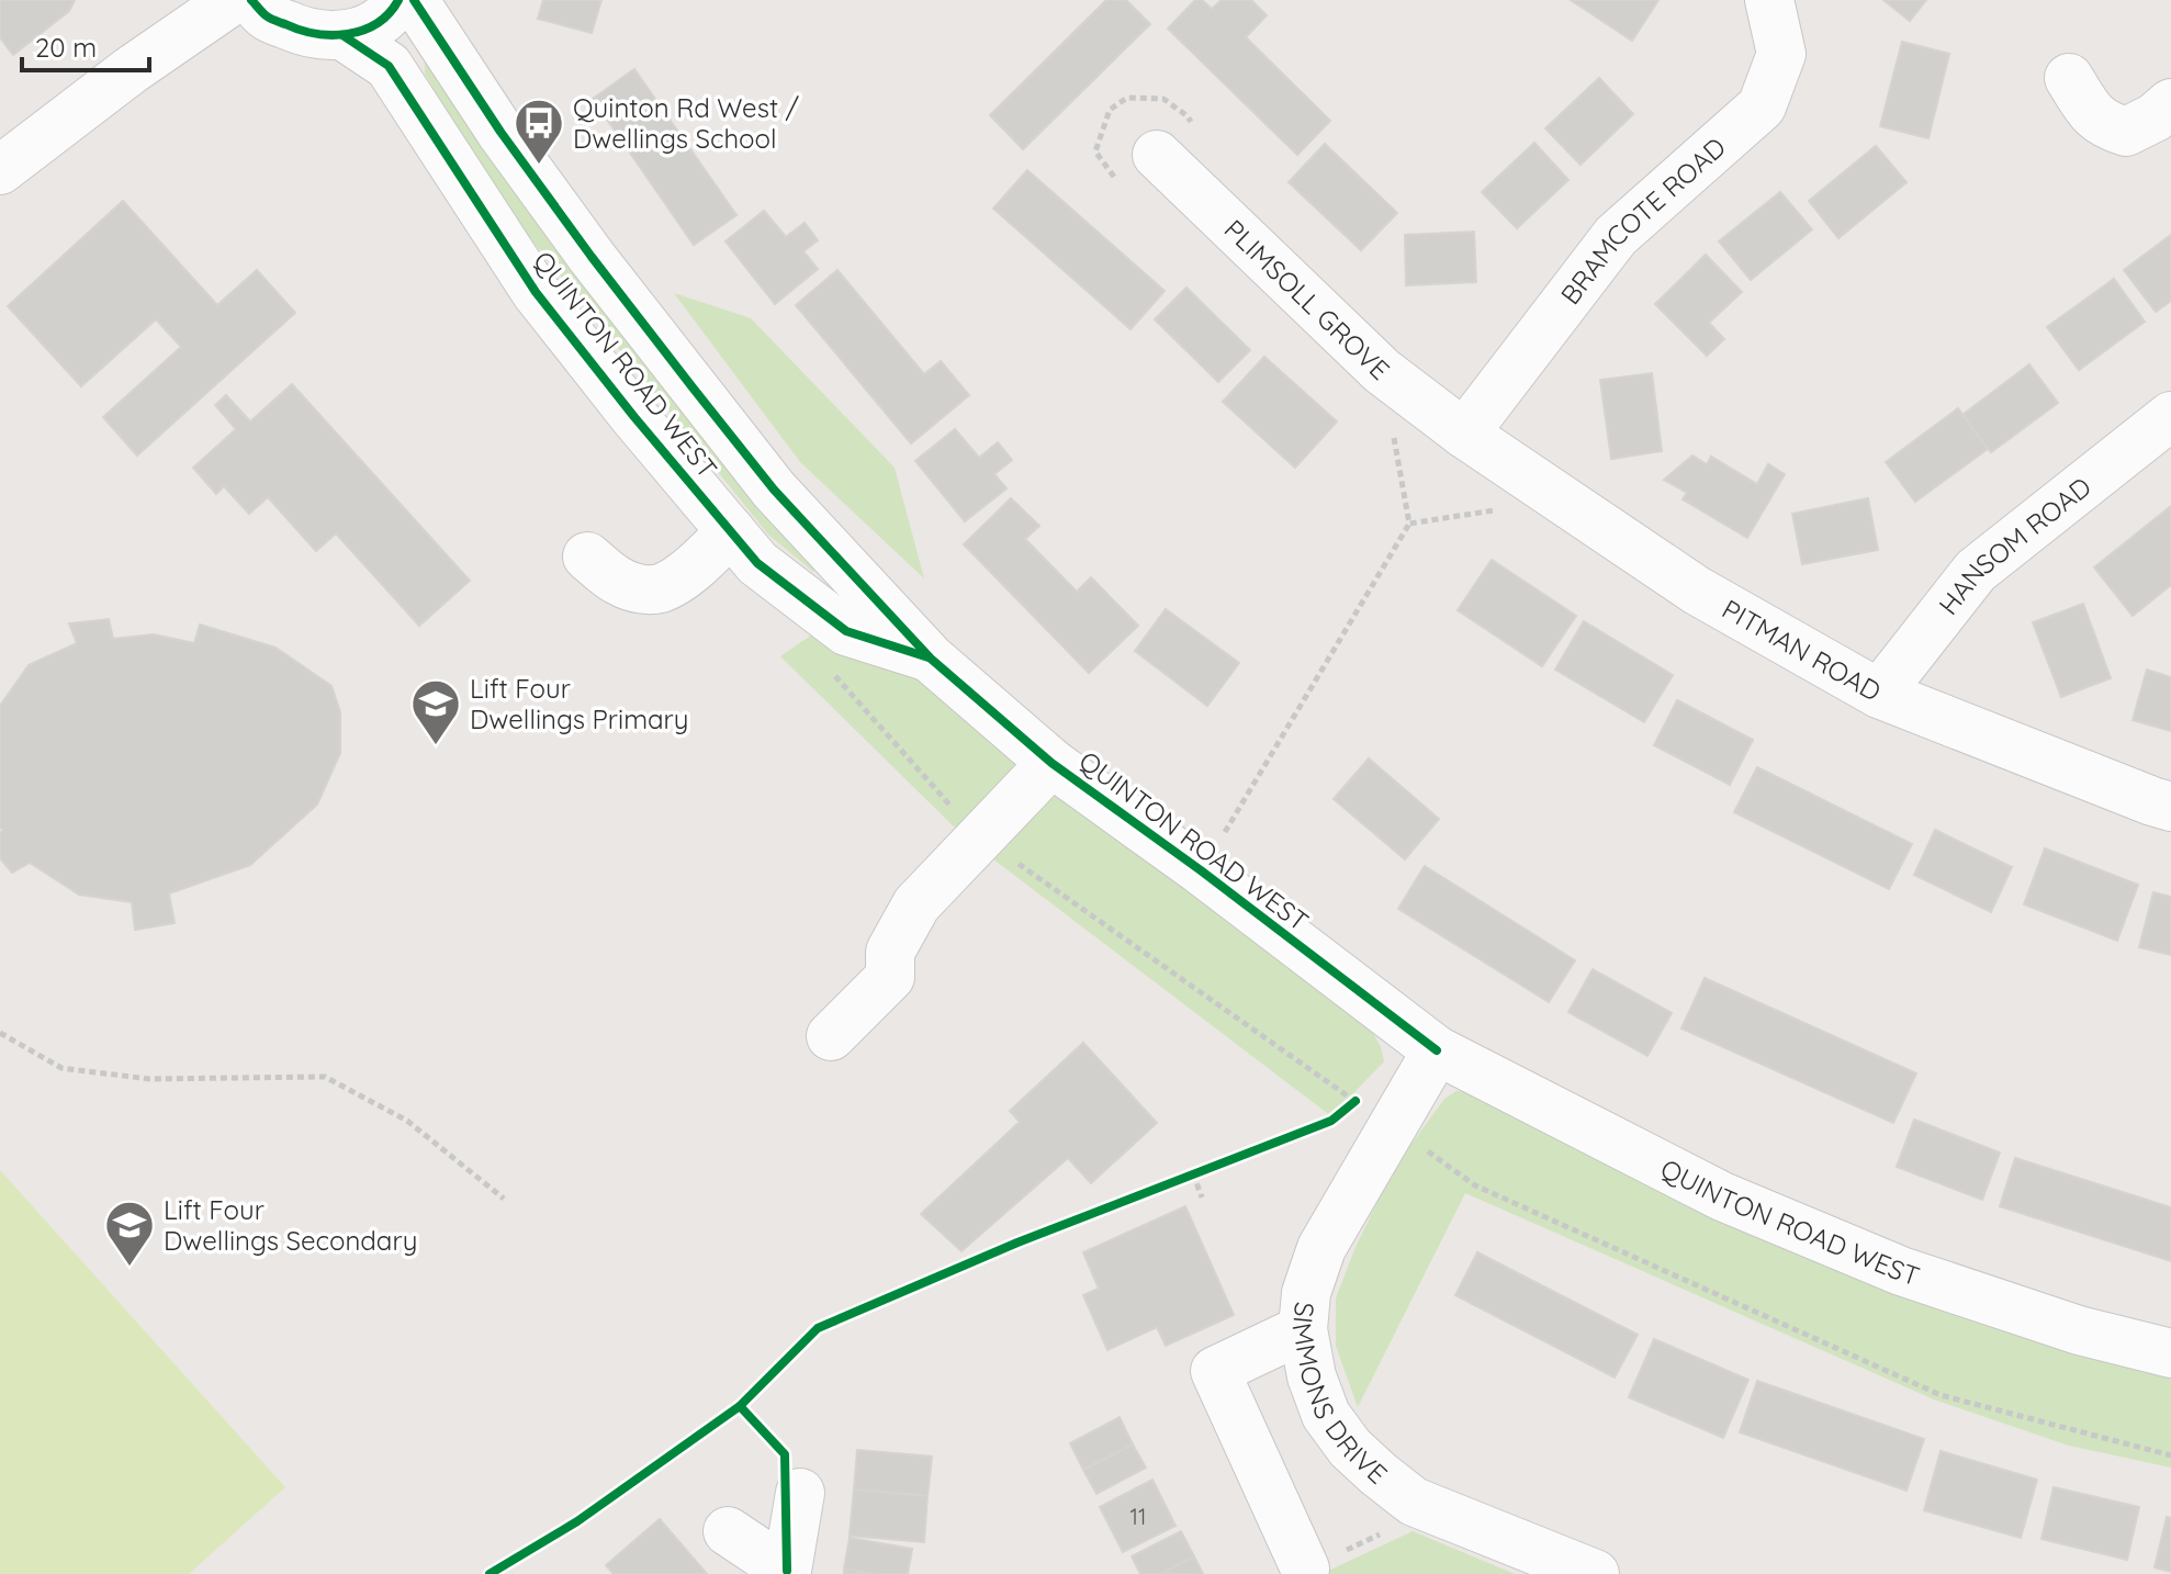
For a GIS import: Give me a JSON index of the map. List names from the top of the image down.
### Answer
{
  "streets": {
    "street": [
      "BRAMCOTE ROAD",
      "PLIMSOLL GROVE",
      "QUINTON ROAD WEST",
      "HANSOM ROAD",
      "PITMAN ROAD",
      "SIMMONS DRIVE"
    ]
  },
  "crossings": [
    ["BRAMCOTE ROAD", "PLIMSOLL GROVE"],
    ["BRAMCOTE ROAD", "PITMAN ROAD"],
    ["PLIMSOLL GROVE", "PITMAN ROAD"],
    ["QUINTON ROAD WEST", "SIMMONS DRIVE"],
    ["HANSOM ROAD", "PITMAN ROAD"]
  ],
  "places": {
    "bus stop": ["Quinton Rd West / Dwellings School"],
    "school or university": ["Lift Four Dwellings Primary", "Lift Four Dwellings Secondary"]
  },
  "house_numbers": ["11"],
  "scale_bar": "20 m"
}
